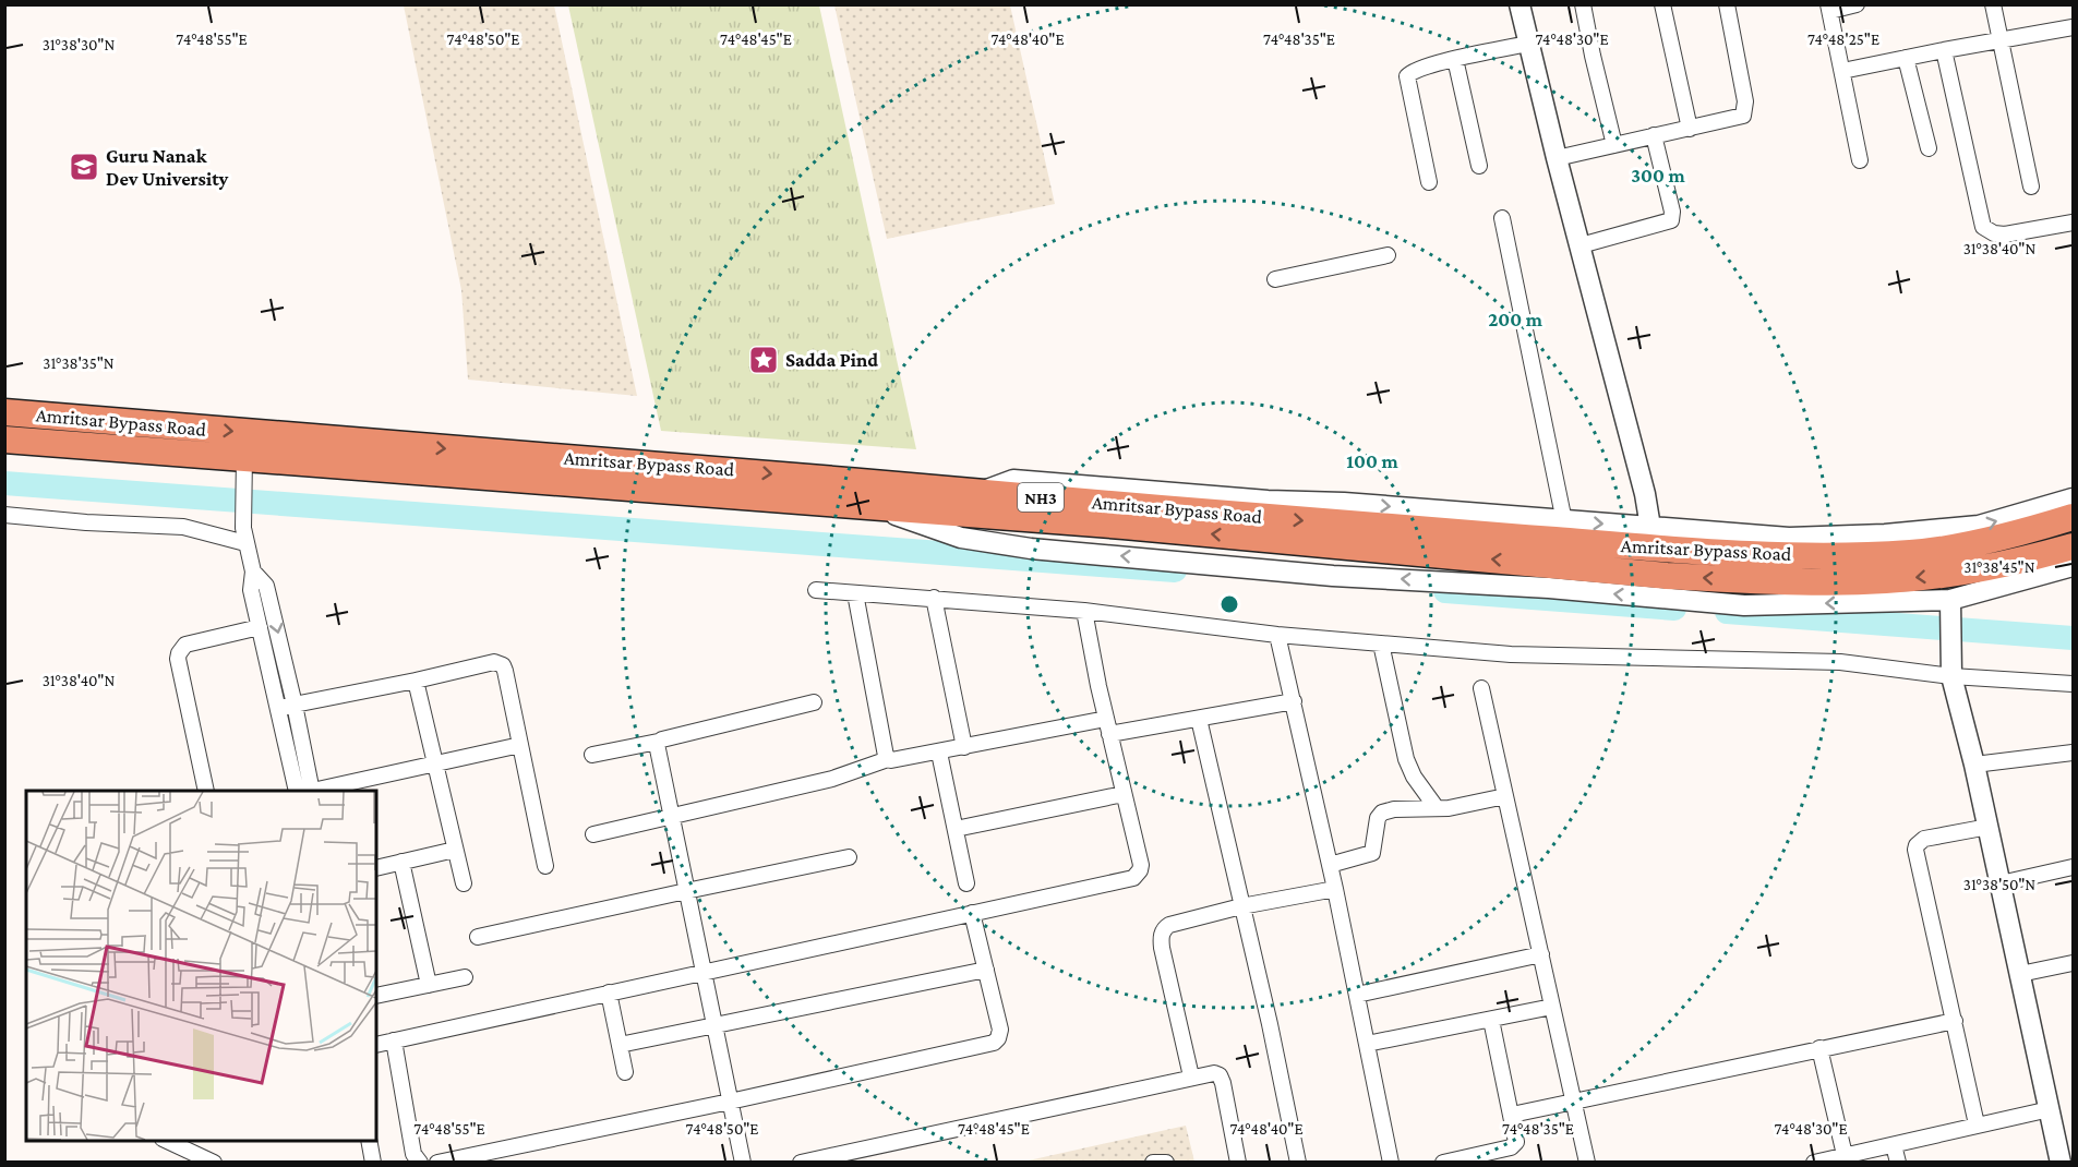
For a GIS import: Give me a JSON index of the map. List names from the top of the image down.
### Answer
{
  "streets": {
    "highway": ["Amritsar Bypass Road", "NH3"]
  },
  "places": {
    "school or university": ["Guru Nanak Dev University"],
    "place": ["Sadda Pind"]
  },
  "coordinates": [
    "74°48'55\"E",
    "74°48'50\"E",
    "74°48'45\"E",
    "74°48'40\"E",
    "74°48'35\"E",
    "74°48'30\"E",
    "74°48'25\"E",
    "31°38'30\"N",
    "31°38'40\"N",
    "31°38'35\"N",
    "31°38'45\"N",
    "31°38'50\"N"
  ],
  "rings": ["300 m", "200 m", "100 m"]
}
